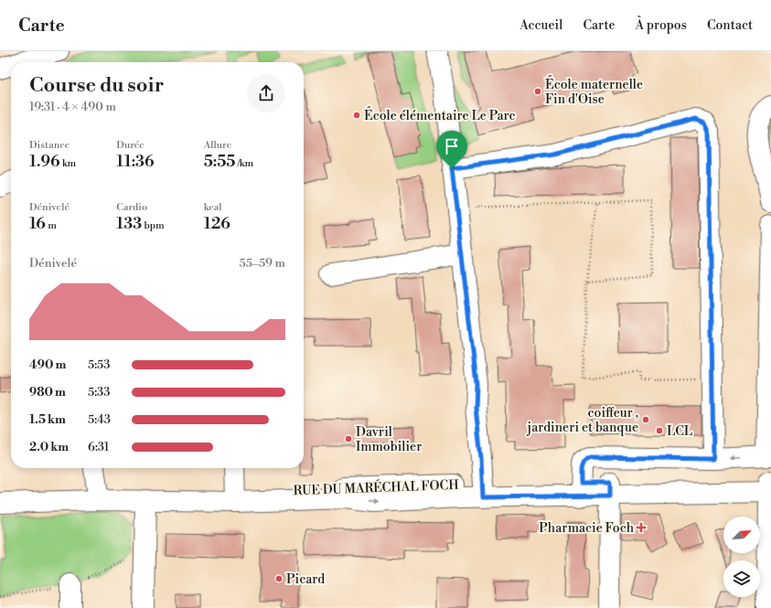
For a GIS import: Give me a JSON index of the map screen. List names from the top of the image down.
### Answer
{
  "streets": {
    "street": ["RUE DU MARÉCHAL FOCH"]
  },
  "places": {
    "other": [
      "École maternelle Fin d'Oise",
      "École élémentaire Le Parc",
      "coiffeur , jardineri et banque",
      "LCL",
      "Davril Immobilier",
      "Picard"
    ],
    "health": ["Pharmacie Foch"]
  },
  "north": "top right",
  "page": {
    "header": "Carte",
    "nav": [
      "Accueil",
      "Carte",
      "À propos",
      "Contact"
    ],
    "heading": ["Course du soir", "19:31 · 4 × 490 m"],
    "stats": [
      ["Distance", "1.96 km"],
      ["Durée", "11:36"],
      ["Allure", "5:55 /km"],
      ["Dénivelé", "16 m"],
      ["Cardio", "133 bpm"],
      ["kcal", "126"]
    ],
    "chart": ["Dénivelé", "55–59 m"],
    "list": [
      {
        "name": "490 m",
        "note": "5:53"
      },
      {
        "name": "980 m",
        "note": "5:33"
      },
      {
        "name": "1.5 km",
        "note": "5:43"
      },
      {
        "name": "2.0 km",
        "note": "6:31"
      }
    ]
  }
}
